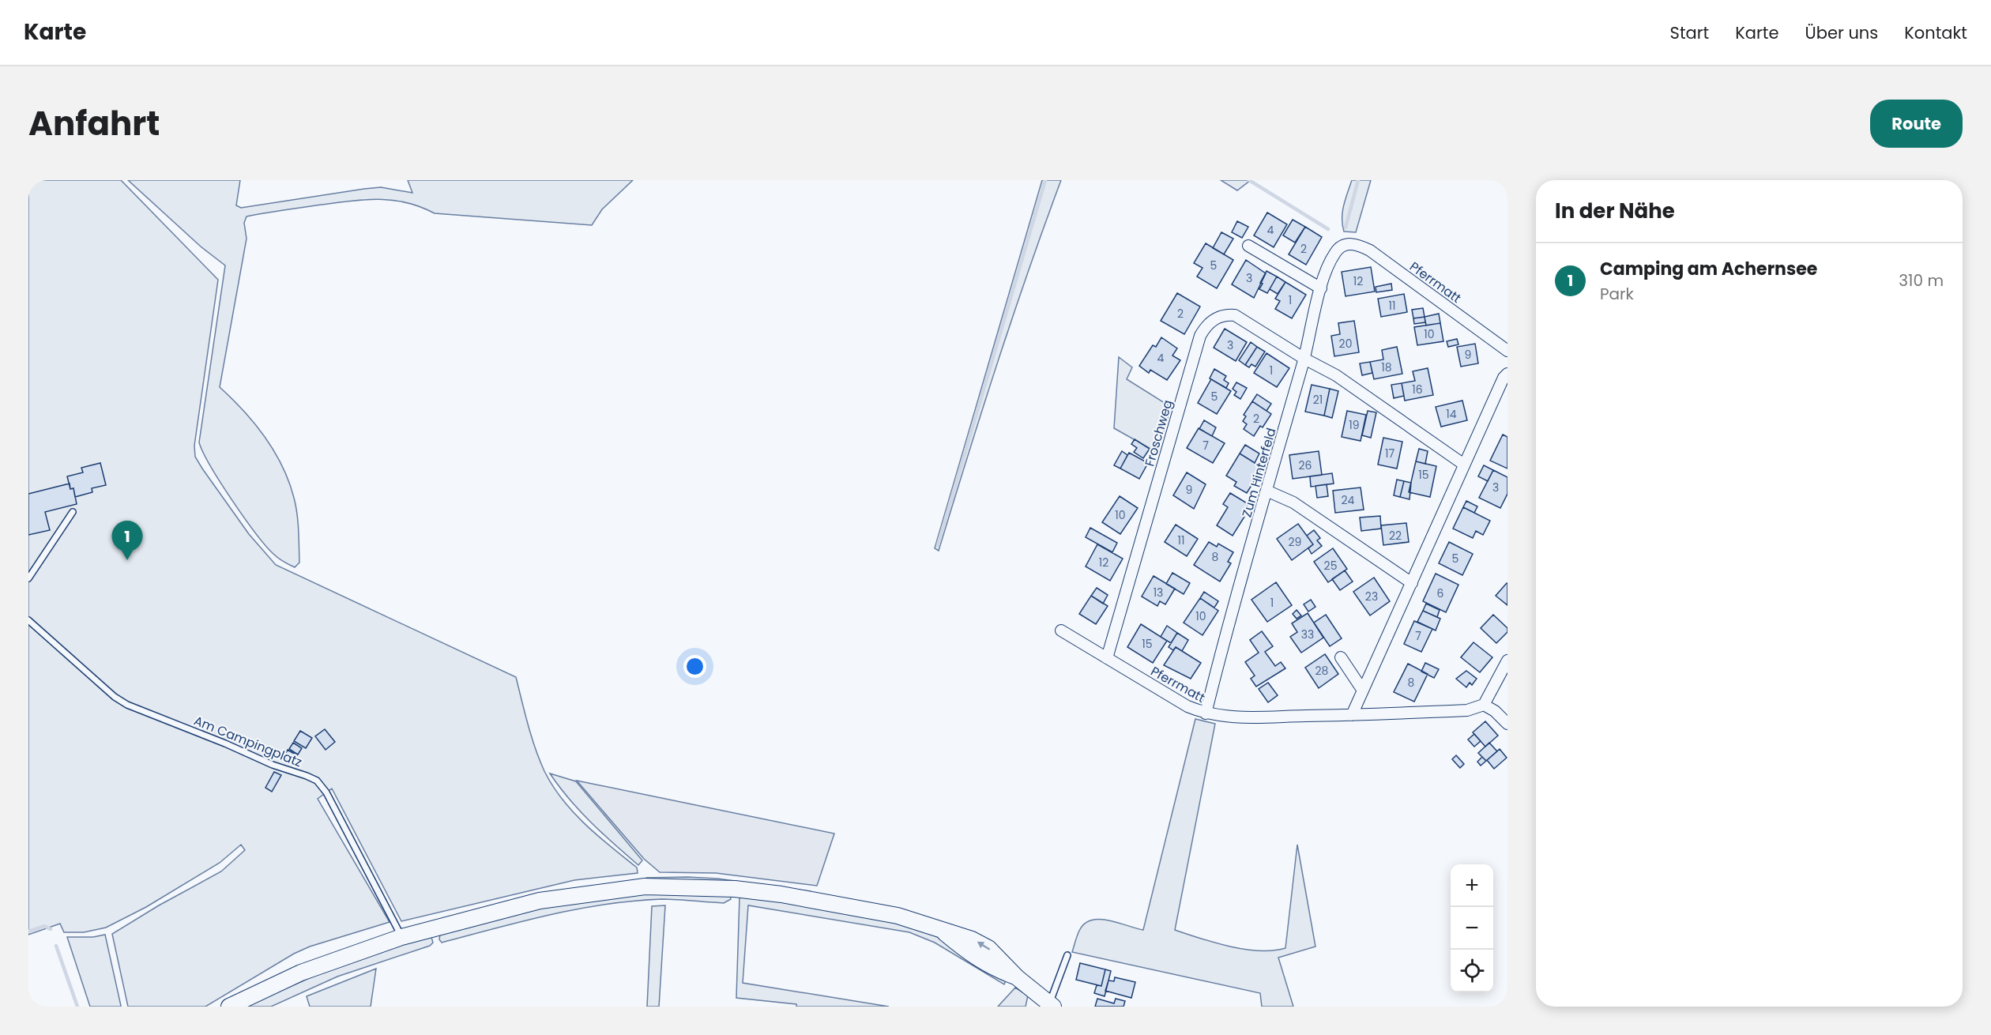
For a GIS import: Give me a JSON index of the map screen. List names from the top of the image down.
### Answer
{
  "streets": {
    "street": ["Pferrmatt", "Froschweg", "Zum Hinterfeld"],
    "lane": ["Am Campingplatz"]
  },
  "crossings": [
    ["Pferrmatt", "Froschweg"],
    ["Pferrmatt", "Zum Hinterfeld"],
    ["Froschweg", "Zum Hinterfeld"]
  ],
  "house_numbers": [
    "4",
    "2",
    "5",
    "3",
    "12",
    "1",
    "11",
    "2",
    "10",
    "20",
    "3",
    "9",
    "4",
    "18",
    "1",
    "16",
    "5",
    "21",
    "14",
    "2",
    "19",
    "7",
    "17",
    "26",
    "15",
    "3",
    "9",
    "24",
    "10",
    "22",
    "11",
    "29",
    "8",
    "5",
    "12",
    "25",
    "13",
    "6",
    "23",
    "1",
    "10",
    "33",
    "7",
    "15",
    "28",
    "8"
  ],
  "page": {
    "header": "Karte",
    "nav": [
      "Start",
      "Karte",
      "Über uns",
      "Kontakt"
    ],
    "title": "Anfahrt",
    "buttons": "Route",
    "heading": "In der Nähe",
    "list": [
      {
        "mark": "1",
        "name": "Camping am Achernsee",
        "note": "Park",
        "value": "310 m"
      }
    ],
    "pins": "1",
    "map_buttons": ["+", "−"]
  }
}
